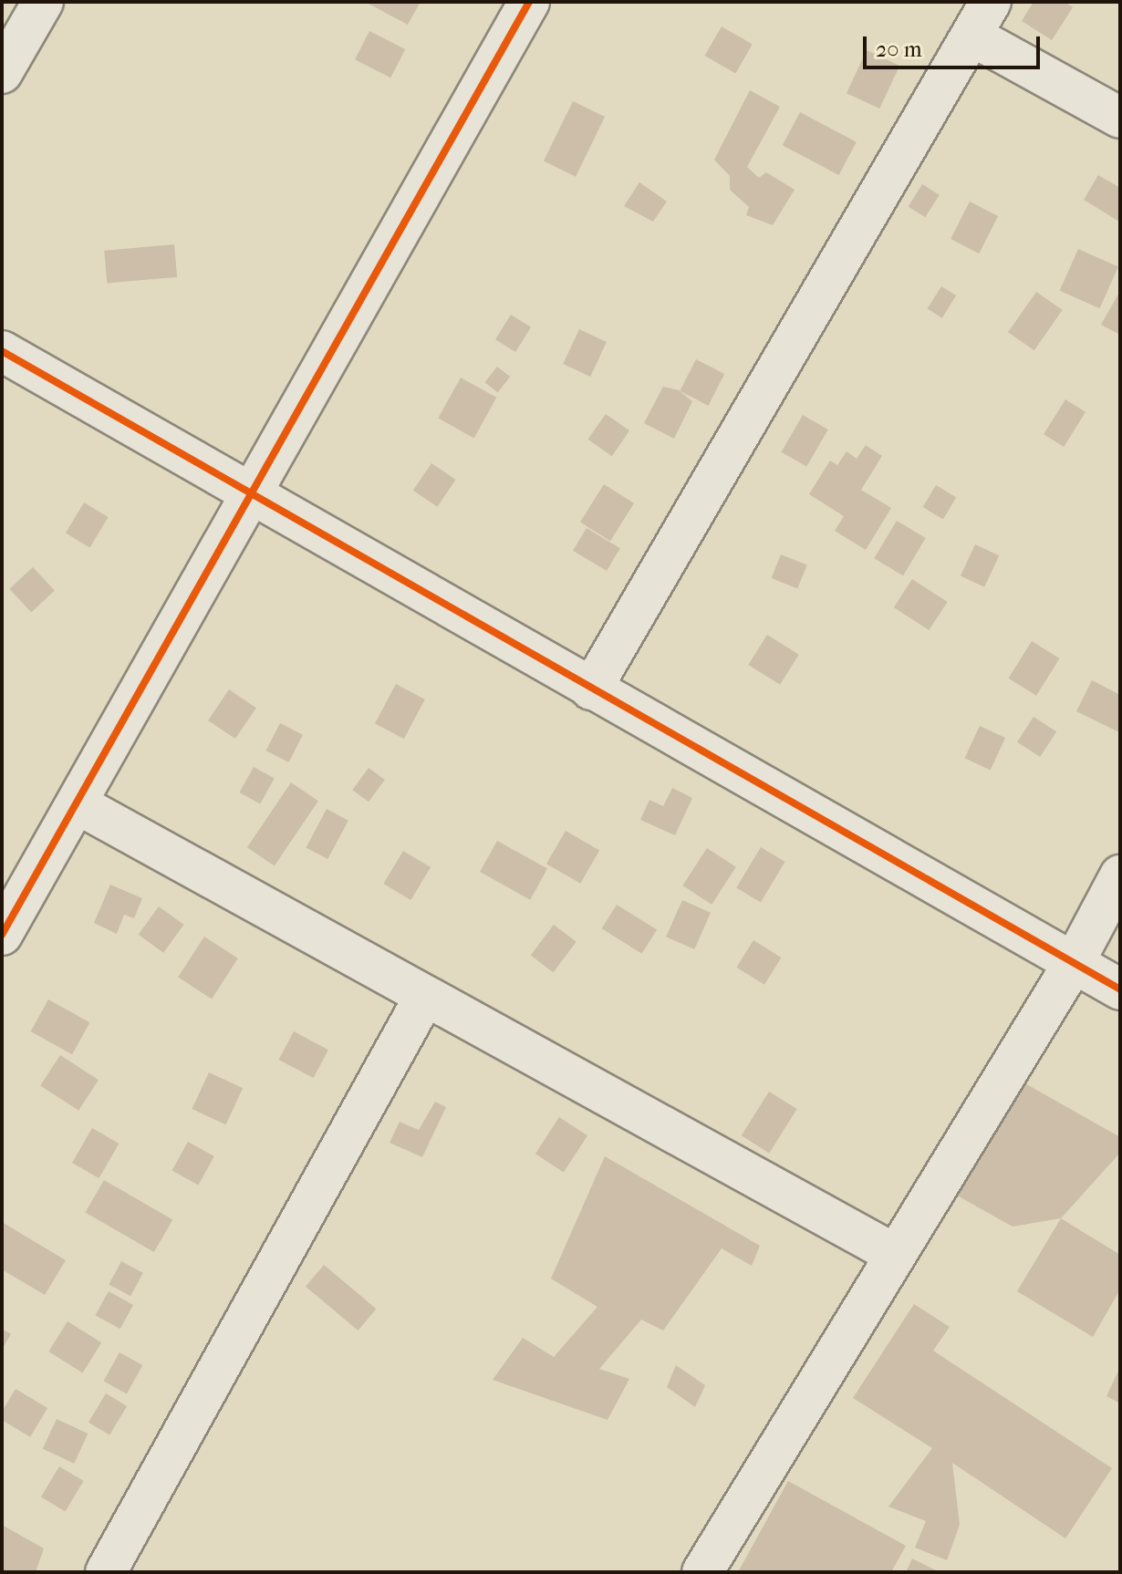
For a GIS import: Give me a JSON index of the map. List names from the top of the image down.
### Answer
{
  "scale_bar": "20 m"
}
